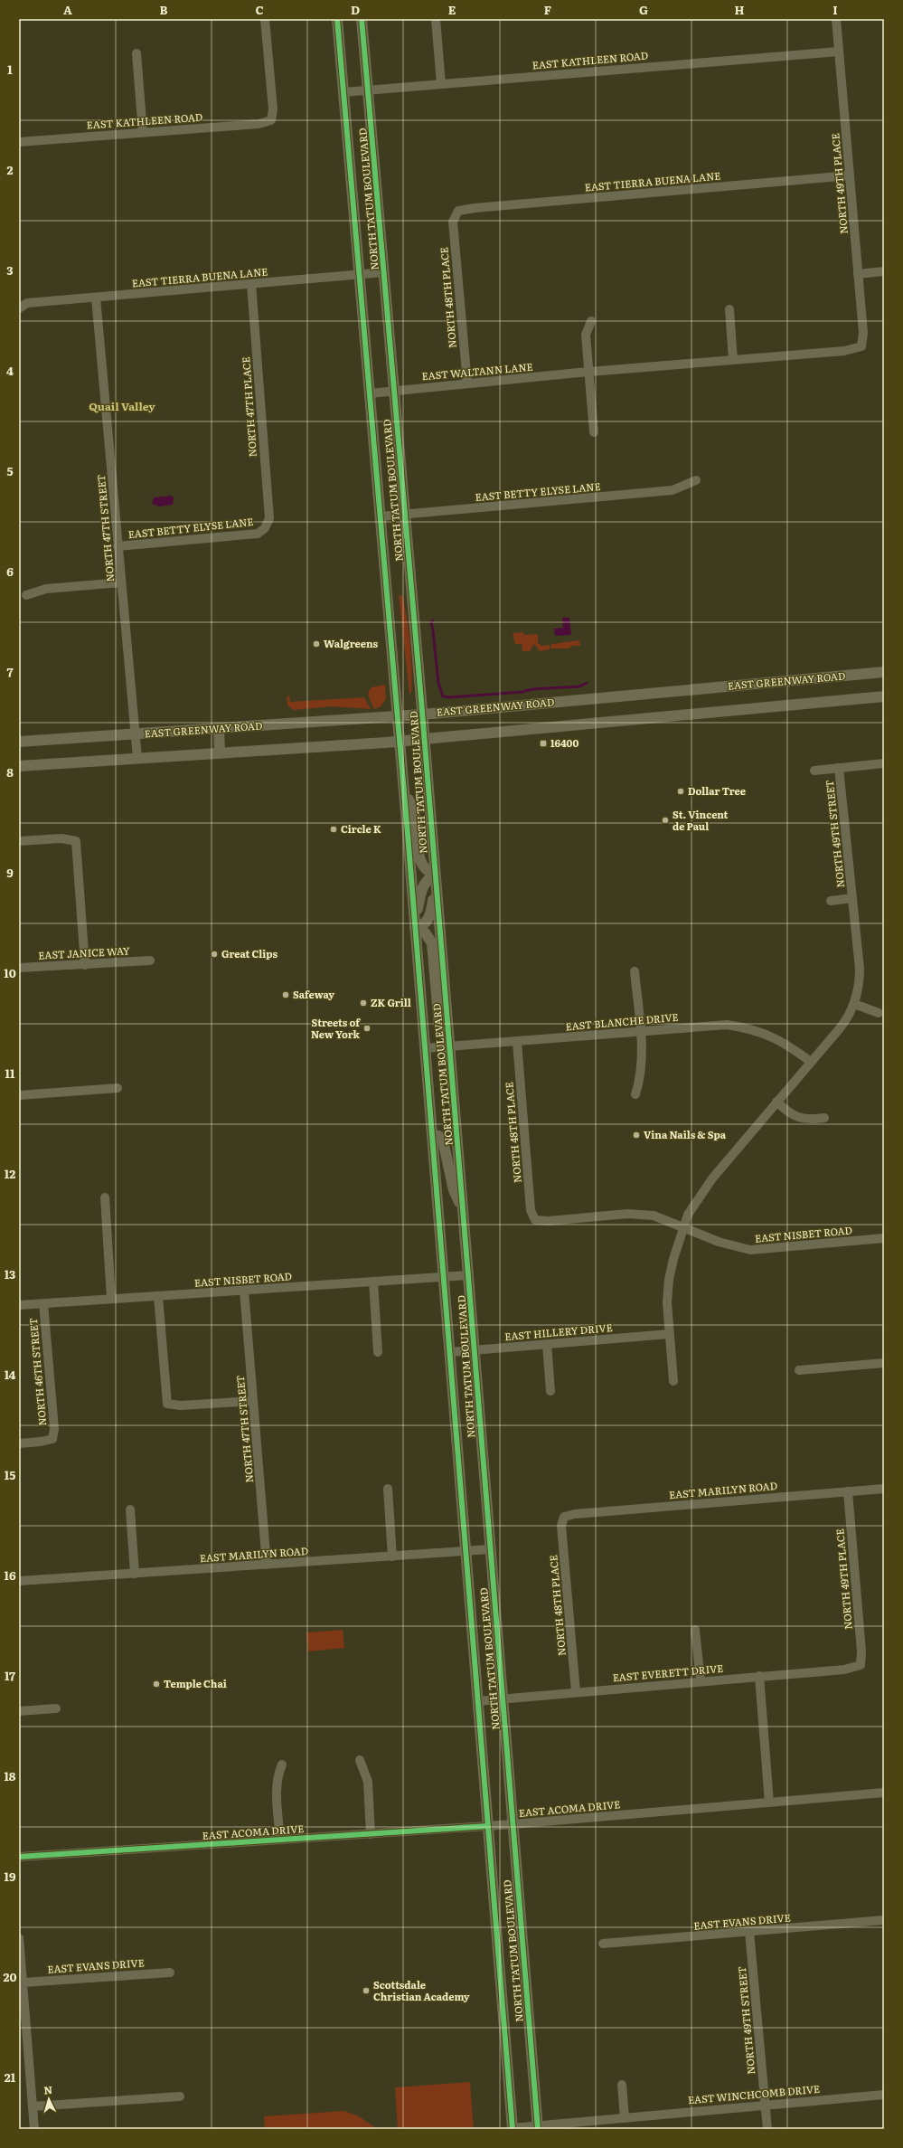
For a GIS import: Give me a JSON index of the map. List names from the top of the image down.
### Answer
{
  "streets": {
    "main road": ["NORTH TATUM BOULEVARD", "EAST GREENWAY ROAD"],
    "street": [
      "EAST KATHLEEN ROAD",
      "EAST TIERRA BUENA LANE",
      "NORTH 49TH PLACE",
      "NORTH 48TH PLACE",
      "EAST WALTANN LANE",
      "NORTH 47TH PLACE",
      "EAST BETTY ELYSE LANE",
      "NORTH 47TH STREET",
      "NORTH 49TH STREET",
      "EAST JANICE WAY",
      "EAST BLANCHE DRIVE",
      "EAST NISBET ROAD",
      "EAST HILLERY DRIVE",
      "NORTH 46TH STREET",
      "EAST MARILYN ROAD",
      "EAST EVERETT DRIVE",
      "EAST ACOMA DRIVE",
      "EAST EVANS DRIVE",
      "EAST WINCHCOMB DRIVE"
    ]
  },
  "crossings": [
    ["EAST KATHLEEN ROAD", "NORTH 49TH PLACE"],
    ["EAST KATHLEEN ROAD", "NORTH TATUM BOULEVARD"],
    ["EAST TIERRA BUENA LANE", "NORTH 49TH PLACE"],
    ["EAST TIERRA BUENA LANE", "NORTH TATUM BOULEVARD"],
    ["EAST TIERRA BUENA LANE", "NORTH 48TH PLACE"],
    ["EAST TIERRA BUENA LANE", "NORTH 47TH PLACE"],
    ["EAST TIERRA BUENA LANE", "NORTH 47TH STREET"],
    ["NORTH 49TH PLACE", "EAST WALTANN LANE"],
    ["NORTH 49TH PLACE", "EAST MARILYN ROAD"],
    ["NORTH 49TH PLACE", "EAST EVERETT DRIVE"],
    ["NORTH TATUM BOULEVARD", "EAST WALTANN LANE"],
    ["NORTH TATUM BOULEVARD", "EAST BETTY ELYSE LANE"],
    ["NORTH TATUM BOULEVARD", "EAST GREENWAY ROAD"],
    ["NORTH TATUM BOULEVARD", "EAST BLANCHE DRIVE"],
    ["NORTH TATUM BOULEVARD", "EAST NISBET ROAD"],
    ["NORTH TATUM BOULEVARD", "EAST HILLERY DRIVE"],
    ["NORTH TATUM BOULEVARD", "EAST MARILYN ROAD"],
    ["NORTH TATUM BOULEVARD", "EAST EVERETT DRIVE"],
    ["NORTH TATUM BOULEVARD", "EAST ACOMA DRIVE"],
    ["NORTH TATUM BOULEVARD", "EAST WINCHCOMB DRIVE"],
    ["NORTH 48TH PLACE", "EAST WALTANN LANE"],
    ["NORTH 48TH PLACE", "EAST BLANCHE DRIVE"],
    ["NORTH 48TH PLACE", "EAST NISBET ROAD"],
    ["NORTH 48TH PLACE", "EAST MARILYN ROAD"],
    ["NORTH 48TH PLACE", "EAST EVERETT DRIVE"],
    ["NORTH 47TH PLACE", "EAST BETTY ELYSE LANE"],
    ["EAST BETTY ELYSE LANE", "NORTH 47TH STREET"],
    ["NORTH 47TH STREET", "EAST GREENWAY ROAD"],
    ["NORTH 47TH STREET", "EAST NISBET ROAD"],
    ["NORTH 47TH STREET", "EAST MARILYN ROAD"],
    ["NORTH 49TH STREET", "EAST BLANCHE DRIVE"],
    ["NORTH 49TH STREET", "EAST NISBET ROAD"],
    ["NORTH 49TH STREET", "EAST HILLERY DRIVE"],
    ["NORTH 49TH STREET", "EAST EVANS DRIVE"],
    ["NORTH 49TH STREET", "EAST WINCHCOMB DRIVE"],
    ["EAST NISBET ROAD", "NORTH 46TH STREET"]
  ],
  "districts": ["Quail Valley"],
  "places": {
    "other": [
      "Walgreens",
      "Dollar Tree",
      "St. Vincent de Paul",
      "Circle K",
      "Great Clips",
      "Safeway",
      "ZK Grill",
      "Streets of New York",
      "Vina Nails & Spa",
      "Temple Chai",
      "Scottsdale Christian Academy"
    ],
    "transit": ["16400"]
  },
  "north": "top",
  "grid": {
    "columns": [
      "A",
      "B",
      "C",
      "D",
      "E",
      "F",
      "G",
      "H",
      "I"
    ],
    "rows": [
      "1",
      "2",
      "3",
      "4",
      "5",
      "6",
      "7",
      "8",
      "9",
      "10",
      "11",
      "12",
      "13",
      "14",
      "15",
      "16",
      "17",
      "18",
      "19",
      "20",
      "21"
    ]
  }
}
